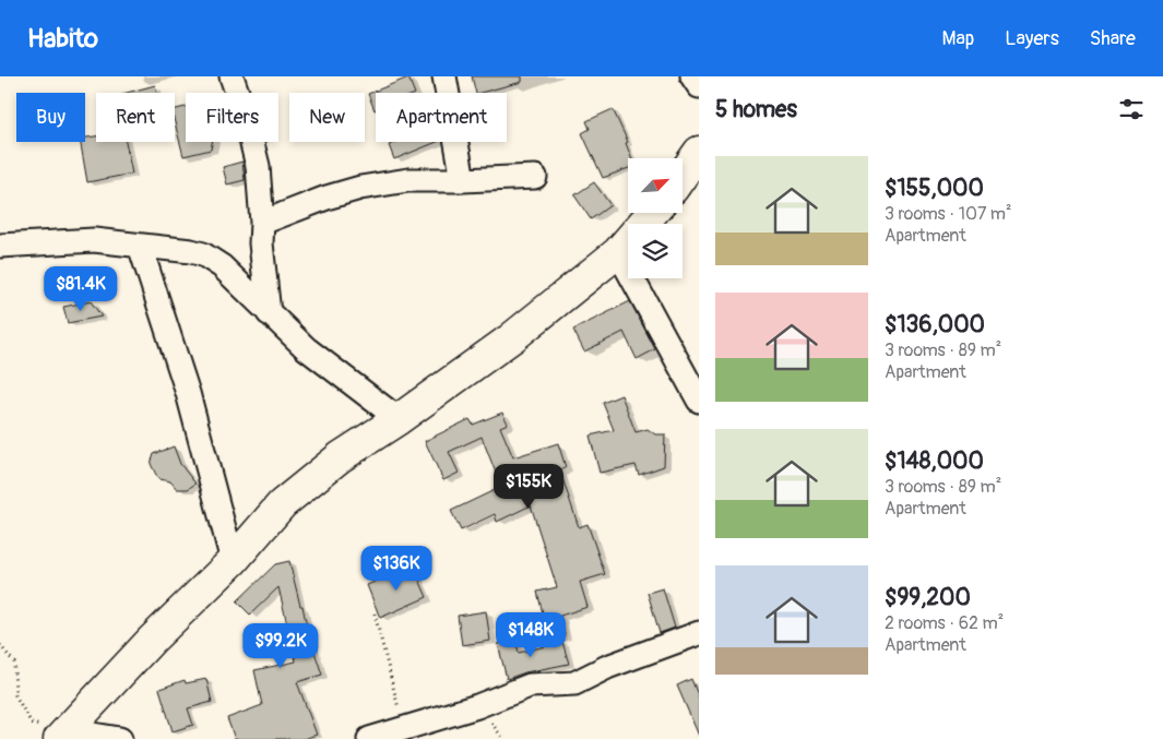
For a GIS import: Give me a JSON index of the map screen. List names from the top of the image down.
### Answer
{
  "north": "top right",
  "page": {
    "header": "Habito",
    "nav": ["Map", "Layers", "Share"],
    "heading": "5 homes",
    "chip": [
      "Buy",
      "Rent",
      "Filters",
      "New",
      "Apartment"
    ],
    "list": [
      {
        "name": "$155,000",
        "note": "3 rooms · 107 m² · Apartment"
      },
      {
        "name": "$136,000",
        "note": "3 rooms · 89 m² · Apartment"
      },
      {
        "name": "$148,000",
        "note": "3 rooms · 89 m² · Apartment"
      },
      {
        "name": "$99,200",
        "note": "2 rooms · 62 m² · Apartment"
      }
    ],
    "price": [
      "$81.4K",
      "$155K",
      "$136K",
      "$148K",
      "$99.2K"
    ]
  }
}
